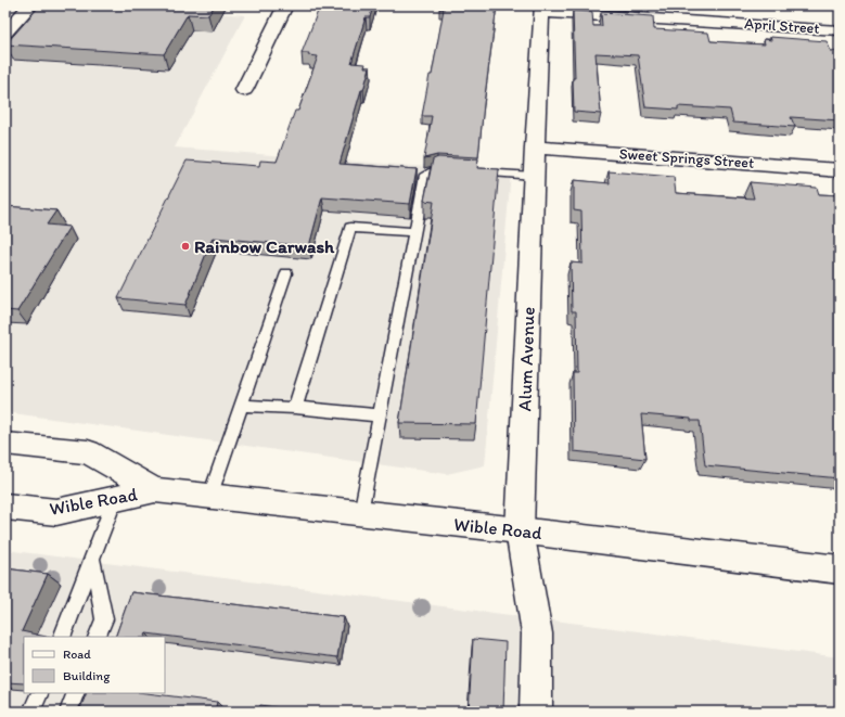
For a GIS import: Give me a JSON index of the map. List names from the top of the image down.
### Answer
{
  "streets": {
    "street": [
      "April Street",
      "Sweet Springs Street",
      "Alum Avenue",
      "Wible Road"
    ]
  },
  "crossings": [
    ["April Street", "Alum Avenue"],
    ["Sweet Springs Street", "Alum Avenue"],
    ["Alum Avenue", "Wible Road"]
  ],
  "places": ["Rainbow Carwash"],
  "legend": ["Road", "Building"]
}
